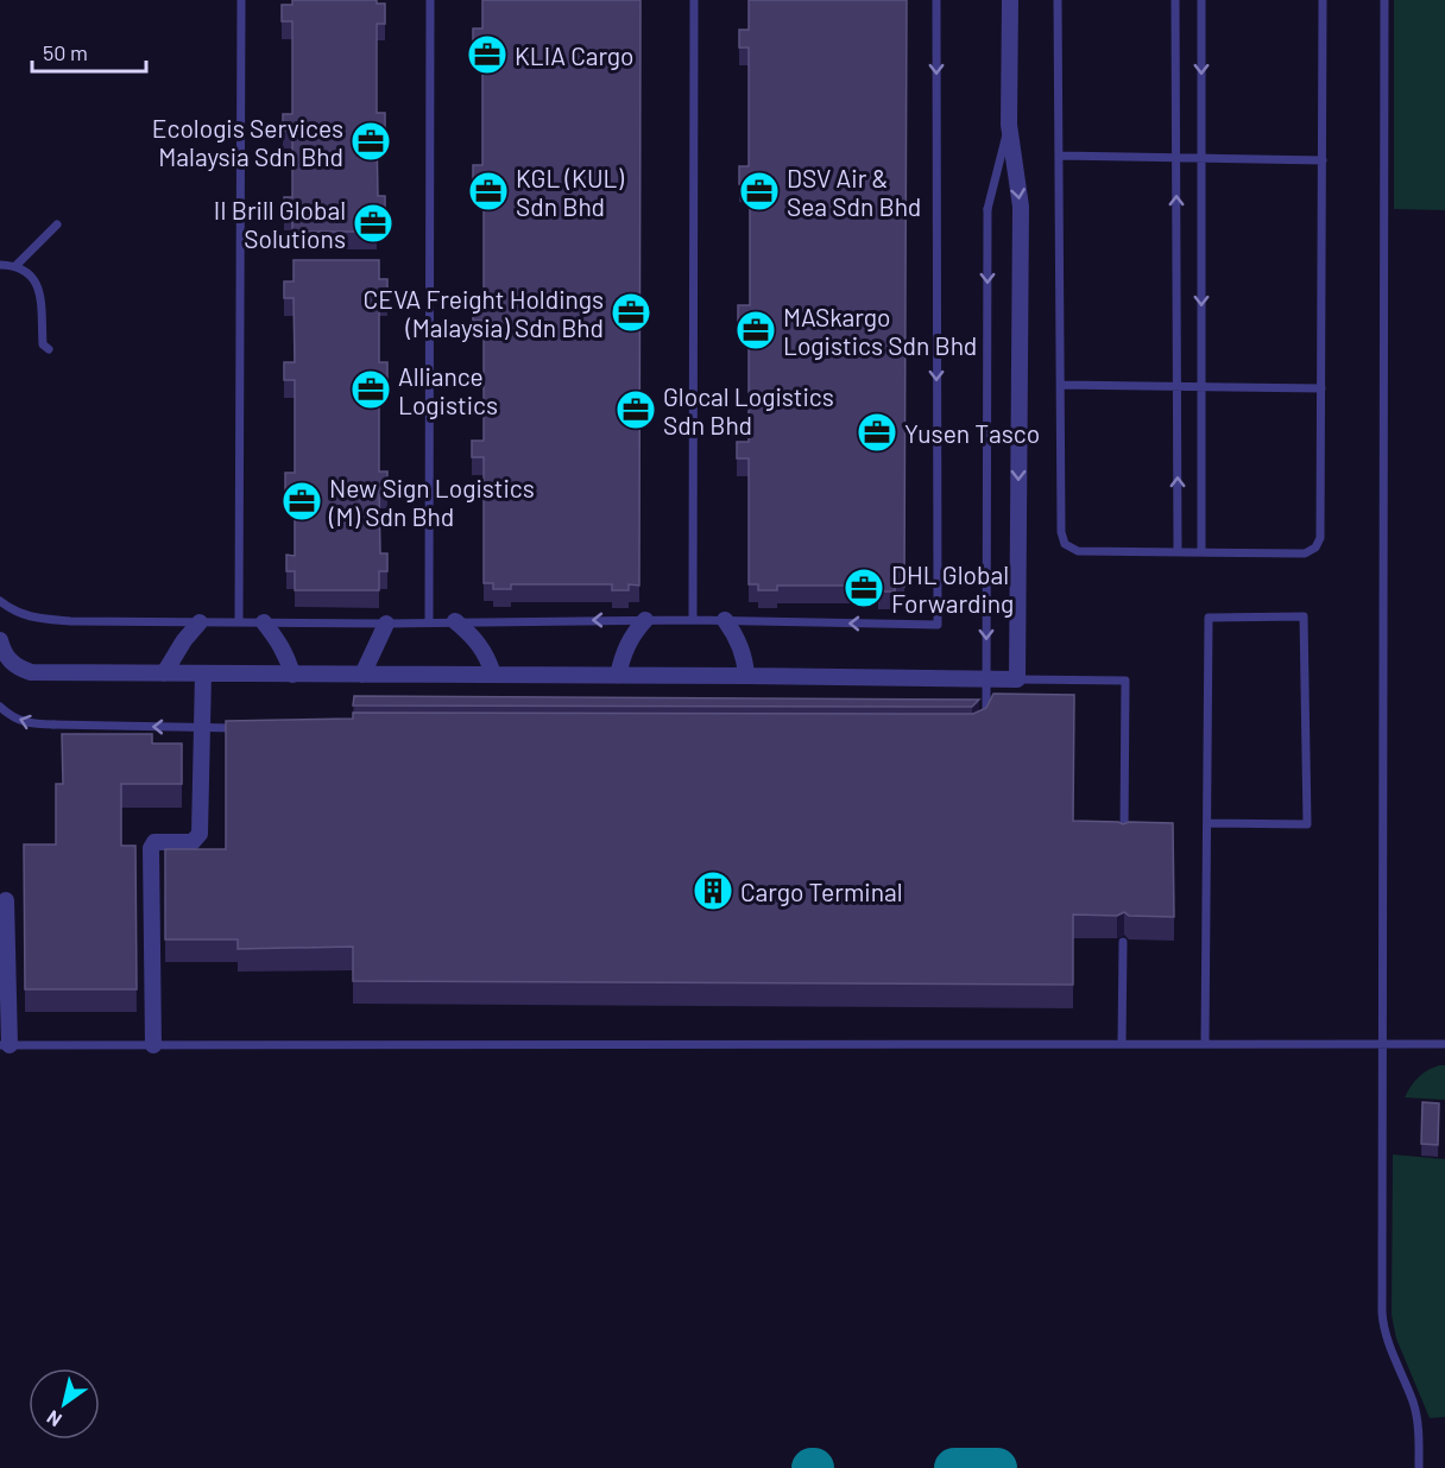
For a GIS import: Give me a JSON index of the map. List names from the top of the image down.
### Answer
{
  "places": {
    "office": [
      "KLIA Cargo",
      "Ecologis Services Malaysia Sdn Bhd",
      "KGL (KUL) Sdn Bhd",
      "DSV Air & Sea Sdn Bhd",
      "II Brill Global Solutions",
      "CEVA Freight Holdings (Malaysia) Sdn Bhd",
      "MASkargo Logistics Sdn Bhd",
      "Alliance Logistics",
      "Glocal Logistics Sdn Bhd",
      "Yusen Tasco",
      "New Sign Logistics (M) Sdn Bhd",
      "DHL Global Forwarding"
    ],
    "building": ["Cargo Terminal"]
  },
  "scale_bar": "50 m",
  "north": "bottom left"
}
